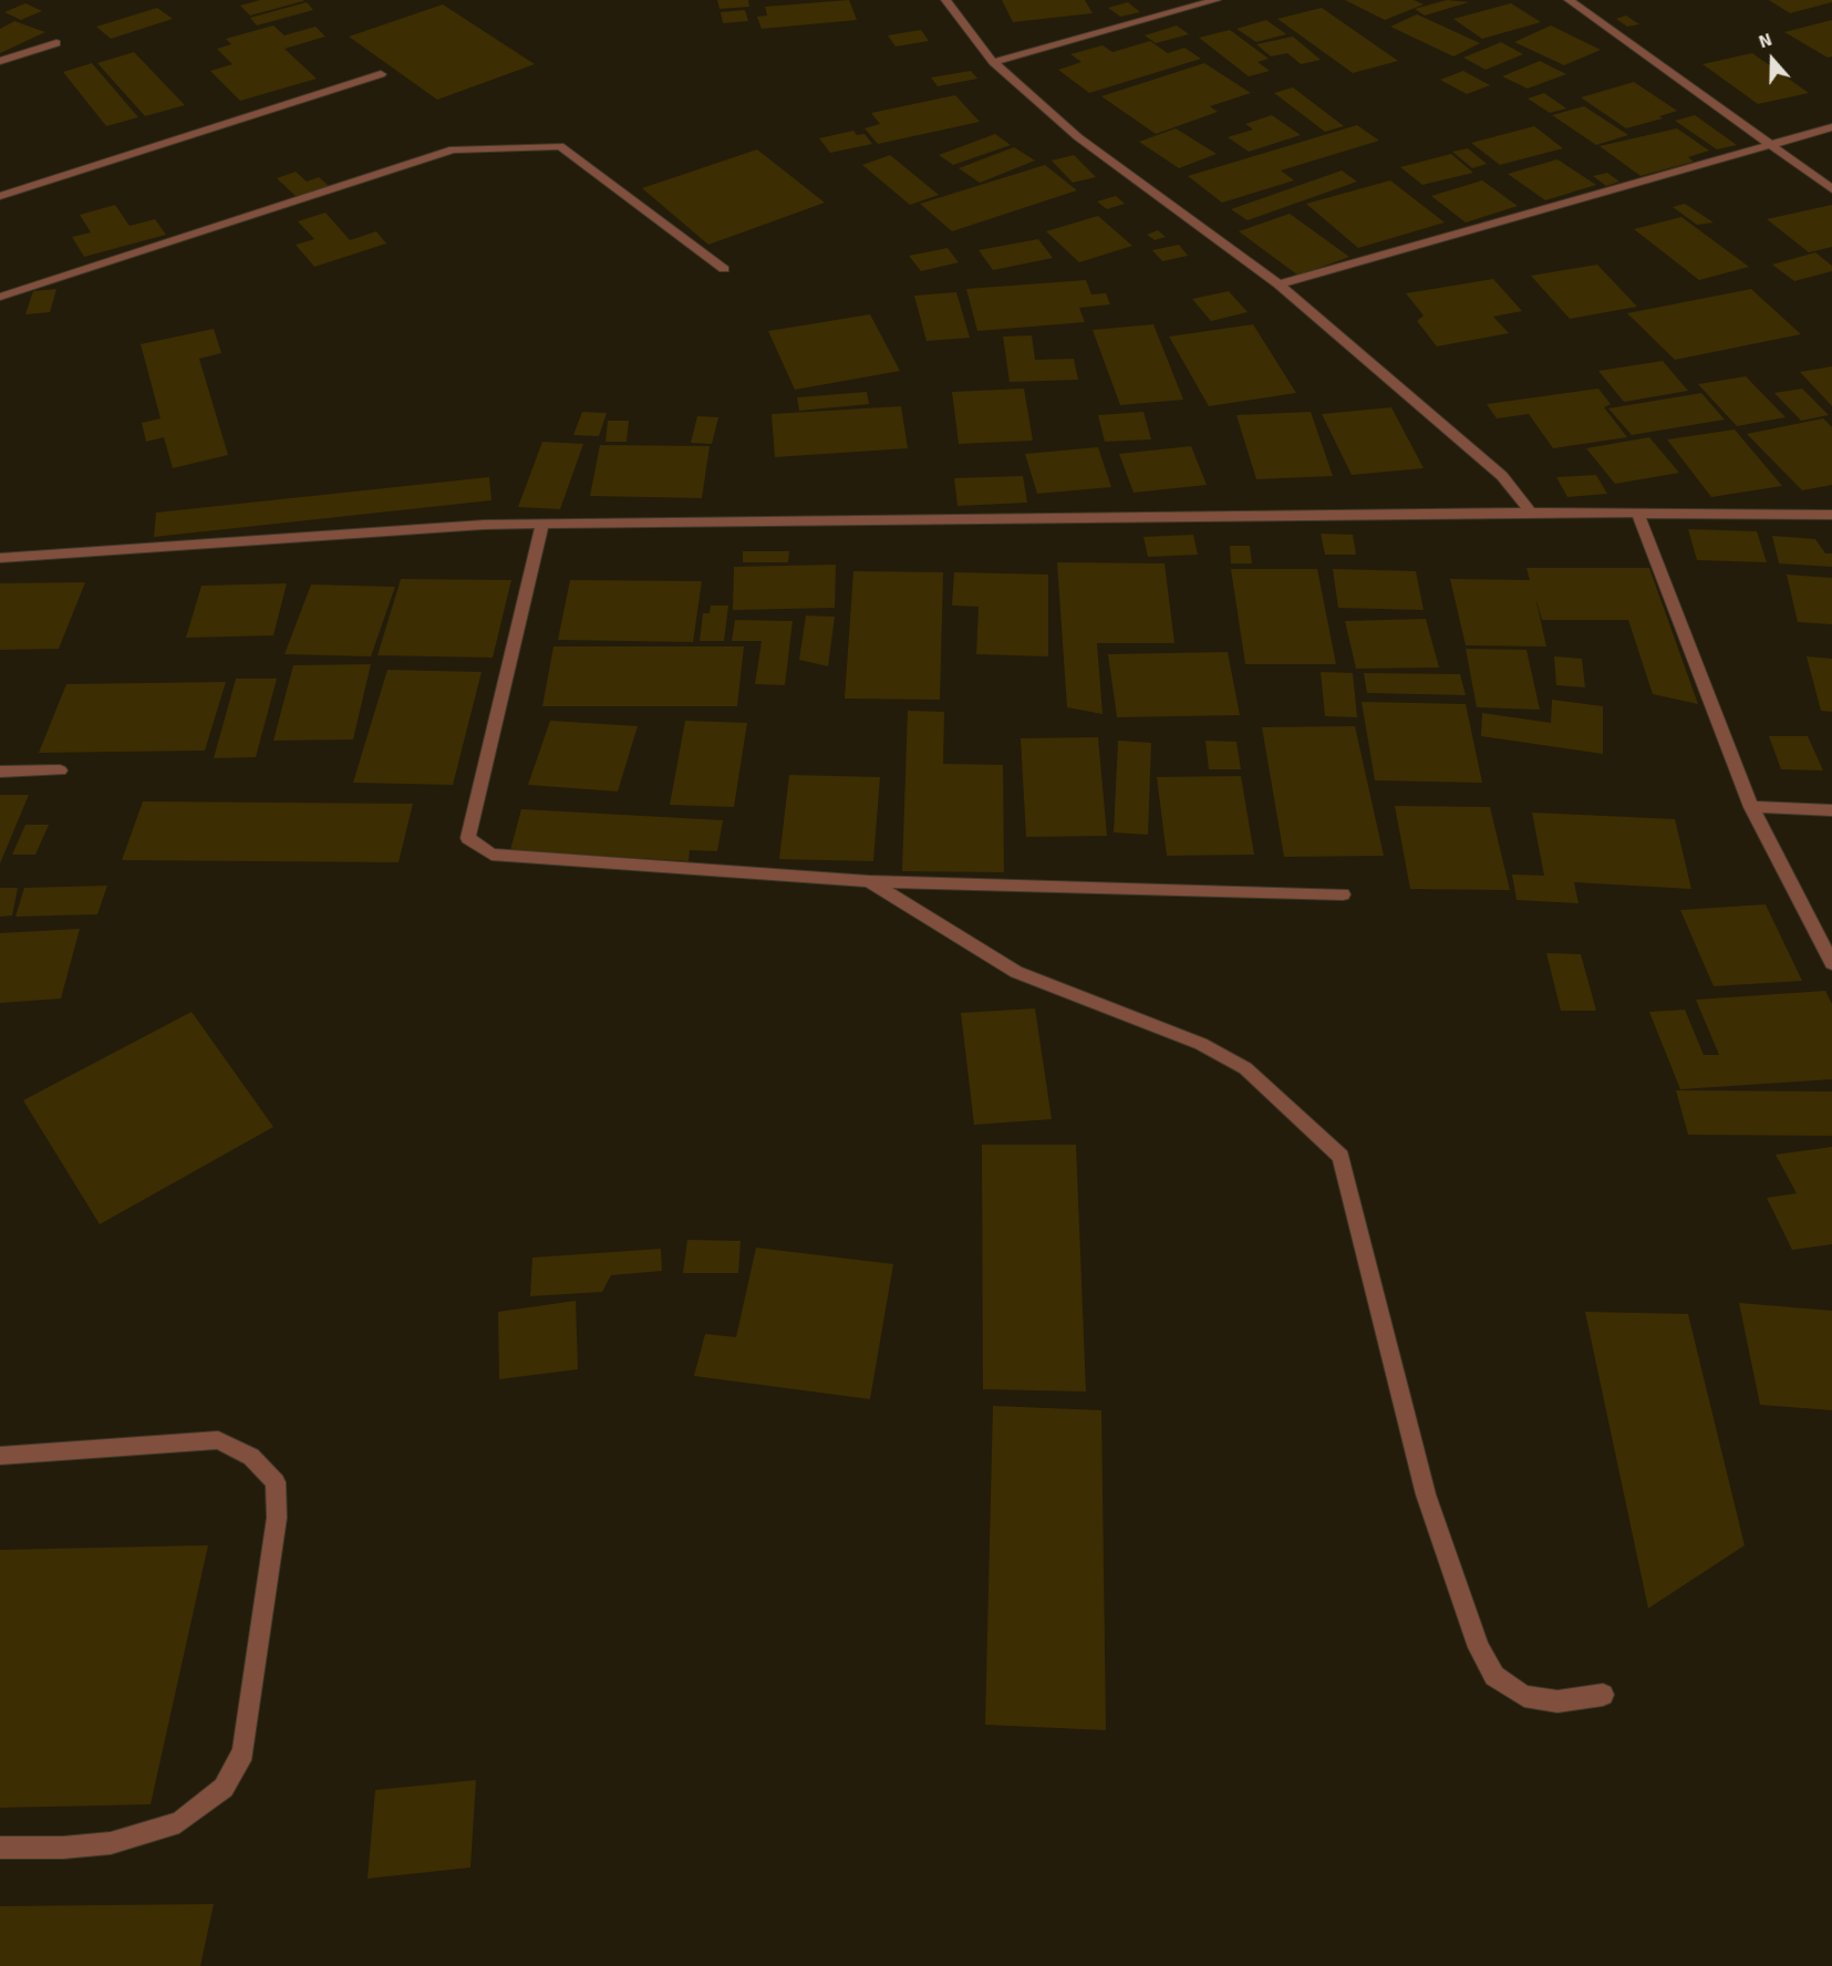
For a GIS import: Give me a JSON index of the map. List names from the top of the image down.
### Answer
{
  "north": "top"
}
